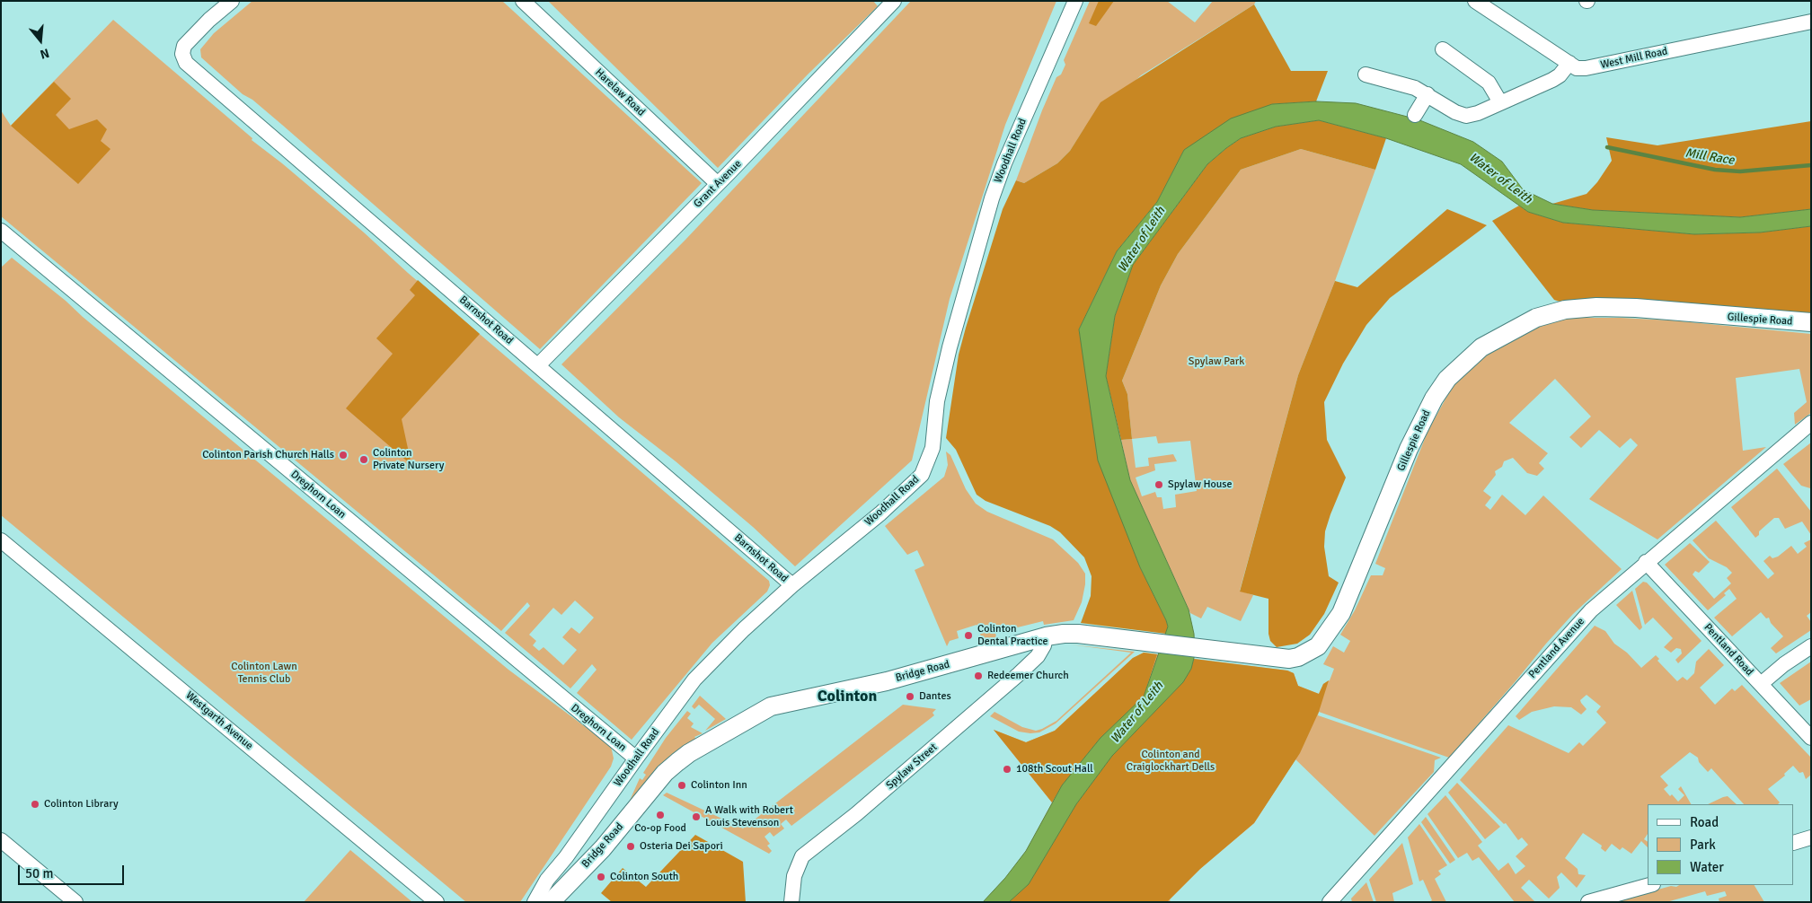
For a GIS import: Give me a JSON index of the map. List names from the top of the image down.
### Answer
{
  "streets": {
    "main road": ["Gillespie Road", "Bridge Road"],
    "street": [
      "West Mill Road",
      "Harelaw Road",
      "Woodhall Road",
      "Grant Avenue",
      "Barnshot Road",
      "Dreghorn Loan",
      "Pentland Avenue",
      "Pentland Road",
      "Westgarth Avenue",
      "Spylaw Street"
    ]
  },
  "crossings": [
    ["Harelaw Road", "Grant Avenue"],
    ["Woodhall Road", "Barnshot Road"],
    ["Woodhall Road", "Dreghorn Loan"],
    ["Grant Avenue", "Barnshot Road"],
    ["Gillespie Road", "Bridge Road"],
    ["Pentland Avenue", "Pentland Road"],
    ["Bridge Road", "Spylaw Street"]
  ],
  "districts": ["Colinton"],
  "water": ["Mill Race", "Water of Leith"],
  "parks": ["Spylaw Park", "Colinton Lawn Tennis Club", "Colinton and Craiglockhart Dells"],
  "places": [
    "Colinton Parish Church Halls",
    "Colinton Private Nursery",
    "Spylaw House",
    "Colinton Dental Practice",
    "Redeemer Church",
    "Dantes",
    "108th Scout Hall",
    "Colinton Inn",
    "Colinton Library",
    "Co-op Food",
    "A Walk with Robert Louis Stevenson",
    "Osteria Dei Sapori",
    "Colinton South"
  ],
  "legend": ["Road", "Park", "Water"],
  "scale_bar": "50 m",
  "north": "bottom"
}
